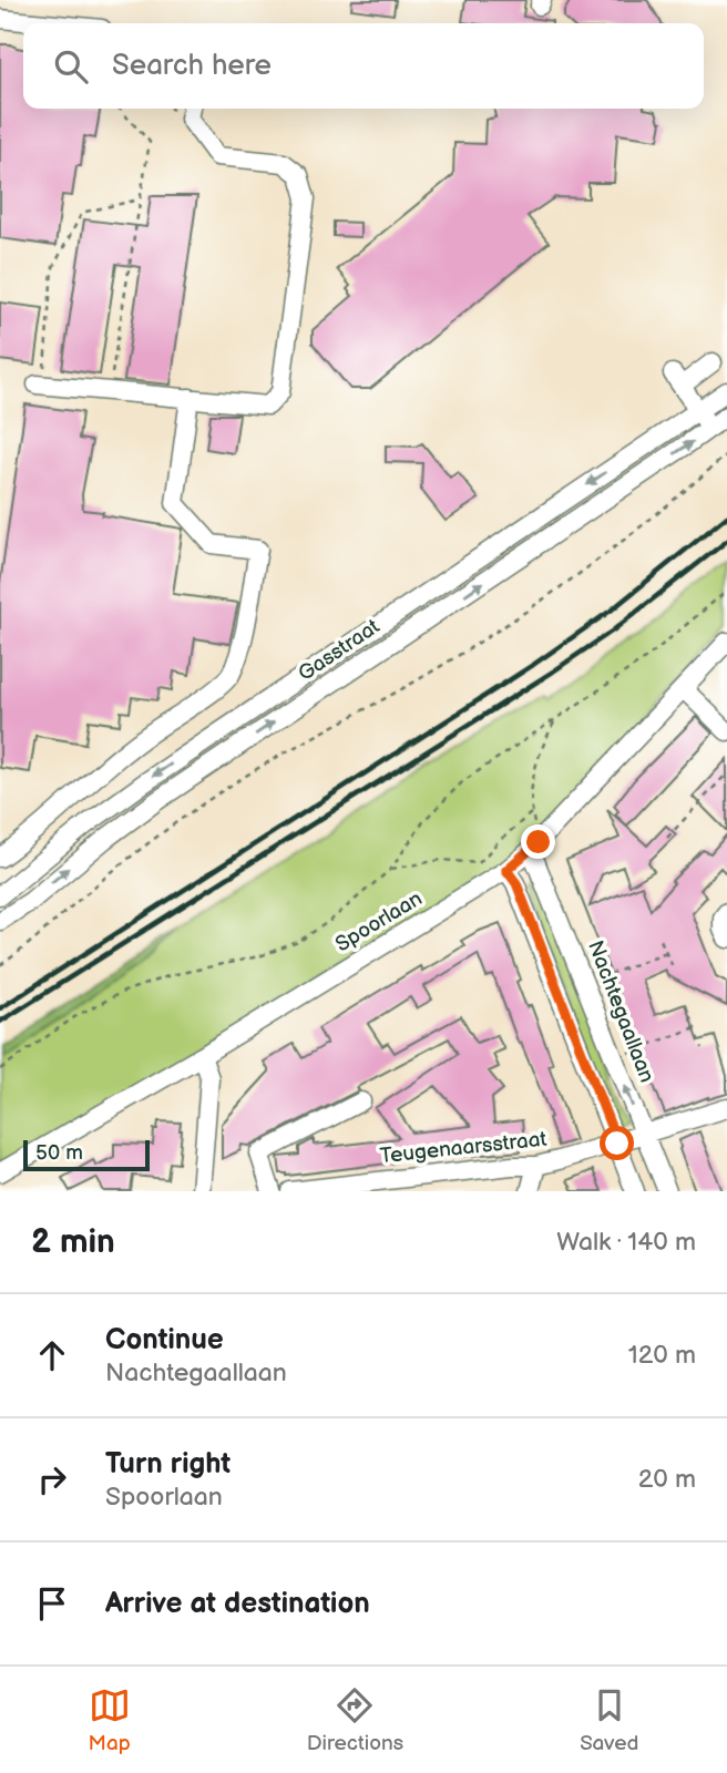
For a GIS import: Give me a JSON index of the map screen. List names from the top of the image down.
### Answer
{
  "streets": {
    "street": [
      "Gasstraat",
      "Spoorlaan",
      "Nachtegaallaan",
      "Teugenaarsstraat"
    ]
  },
  "crossings": [
    ["Spoorlaan", "Nachtegaallaan"],
    ["Nachtegaallaan", "Teugenaarsstraat"]
  ],
  "scale_bar": "50 m",
  "page": {
    "search": "Search here",
    "scale": "50 m",
    "heading": ["2 min", "Walk · 140 m"],
    "list": [
      ["Continue", "Nachtegaallaan", "120 m"],
      ["Turn right", "Spoorlaan", "20 m"],
      "Arrive at destination"
    ],
    "nav": ["Map", "Directions", "Saved"]
  }
}
